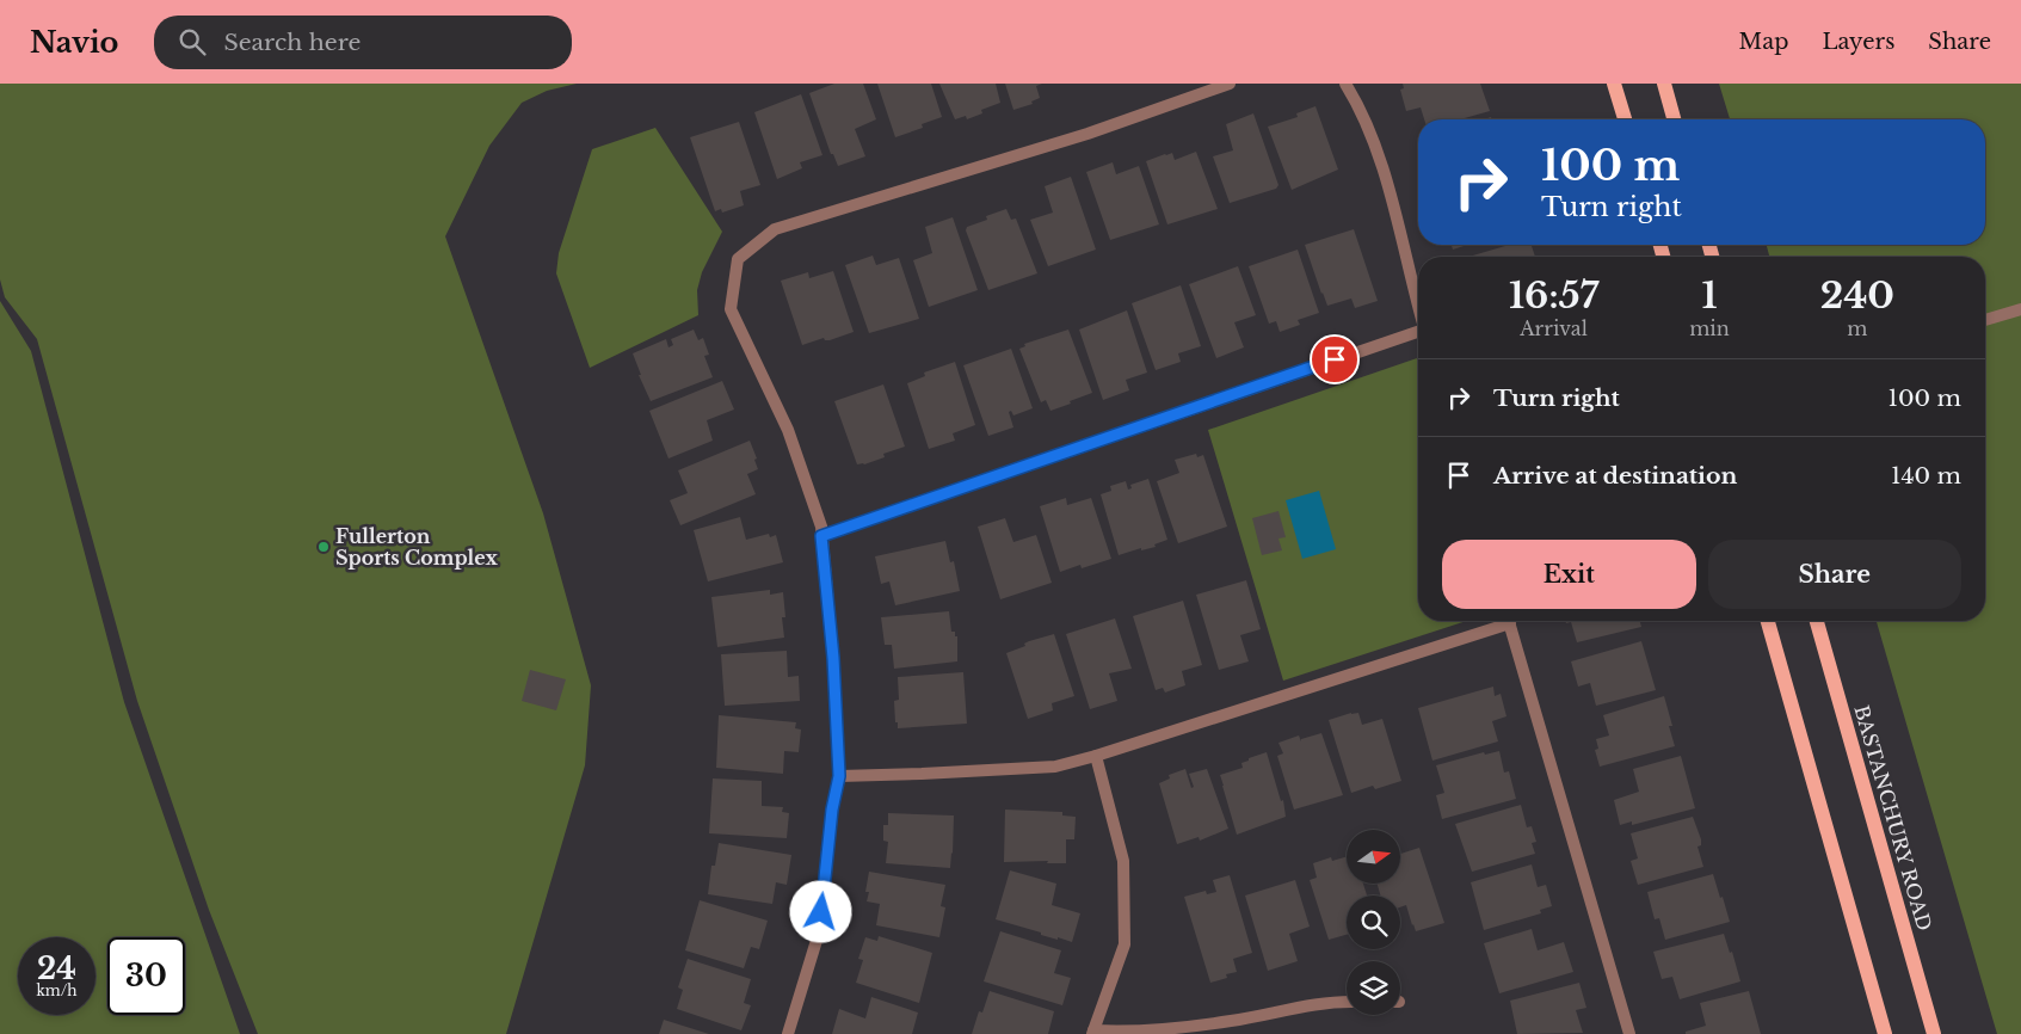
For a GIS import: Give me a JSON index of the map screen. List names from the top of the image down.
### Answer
{
  "streets": {
    "main road": ["BASTANCHURY ROAD"]
  },
  "places": ["Fullerton Sports Complex"],
  "north": "right",
  "page": {
    "header": "Navio",
    "search": "Search here",
    "nav": ["Map", "Layers", "Share"],
    "turn": ["100 m", "Turn right"],
    "eta": [
      "16:57",
      "Arrival",
      "1",
      "min",
      "240",
      "m"
    ],
    "list": [
      {
        "name": "Turn right",
        "value": "100 m"
      },
      {
        "name": "Arrive at destination",
        "value": "140 m"
      }
    ],
    "buttons": ["Exit", "Share"],
    "speed": "24 km/h",
    "limit": "30"
  }
}
